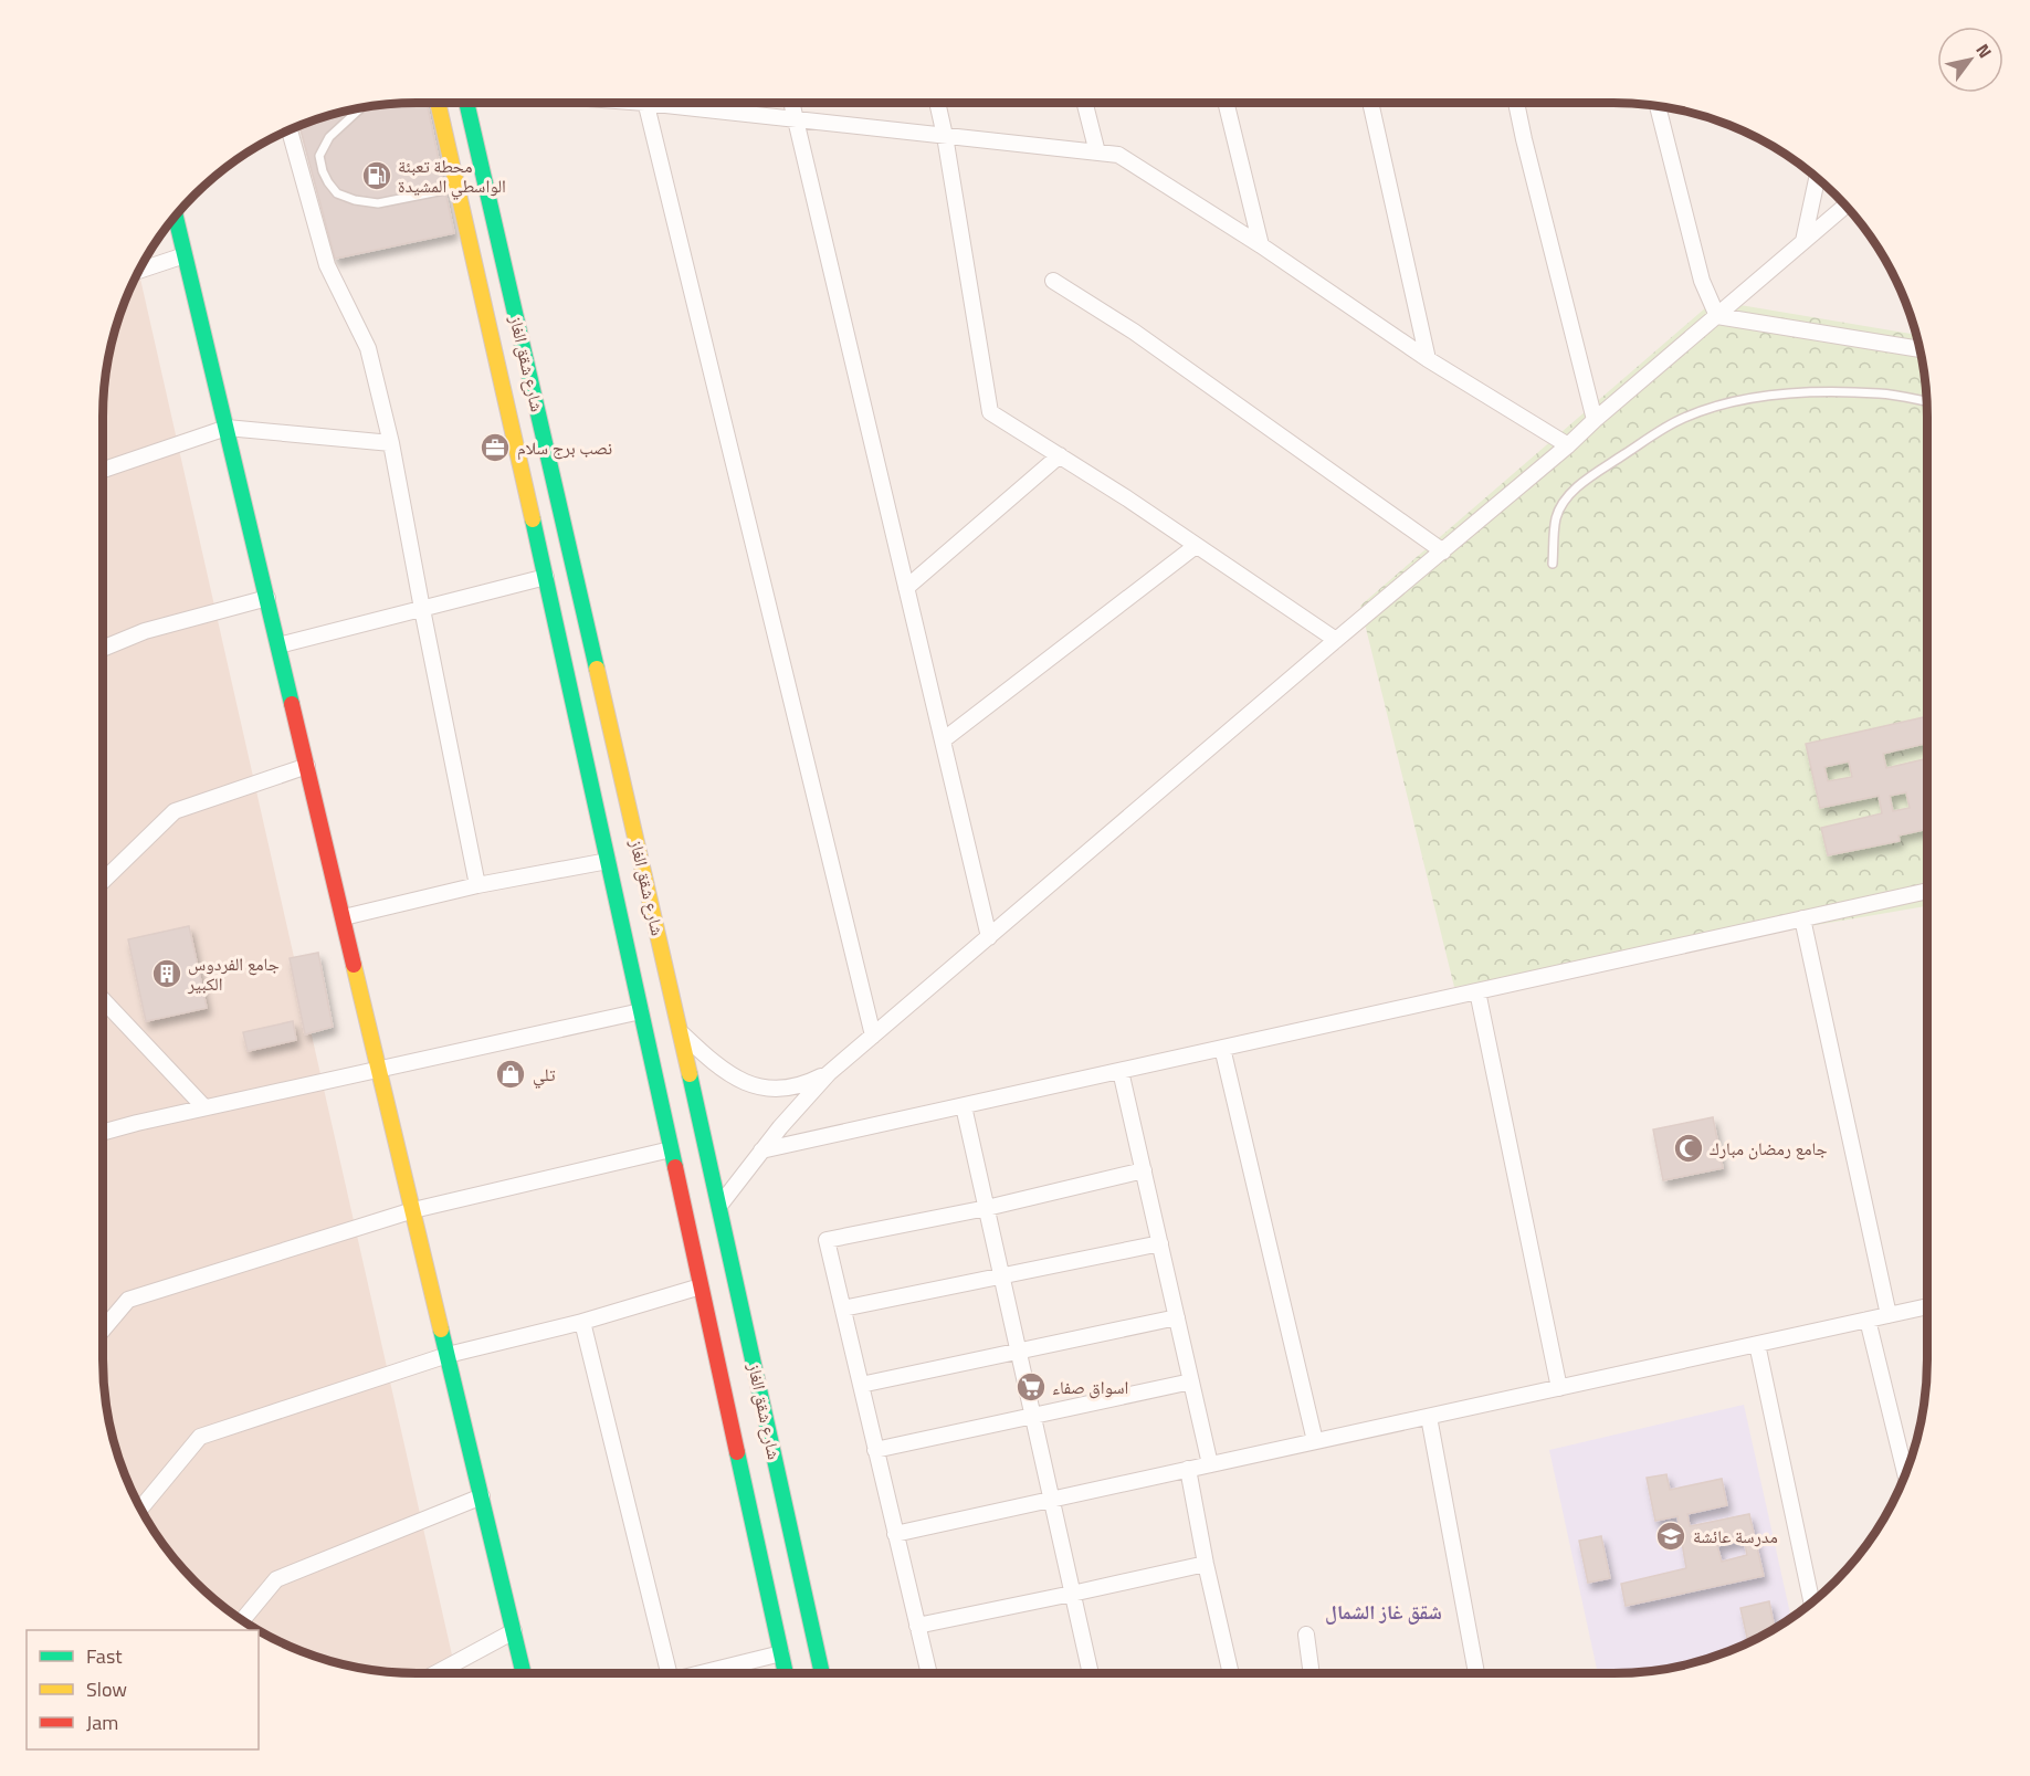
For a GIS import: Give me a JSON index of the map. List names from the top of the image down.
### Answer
{
  "streets": {
    "main road": ["شارع شقق الغاز"]
  },
  "districts": ["شقق غاز الشمال"],
  "places": {
    "fuel station": ["محطة تعبئة الواسطي المشيدة"],
    "office": ["نصب برج سلام"],
    "building": ["جامع الفردوس الكبير"],
    "shop": ["تلي"],
    "mosque": ["جامع رمضان مبارك"],
    "supermarket": ["اسواق صفاء"],
    "school or university": ["مدرسة عائشة"]
  },
  "legend": ["Fast", "Slow", "Jam"],
  "north": "top right"
}
